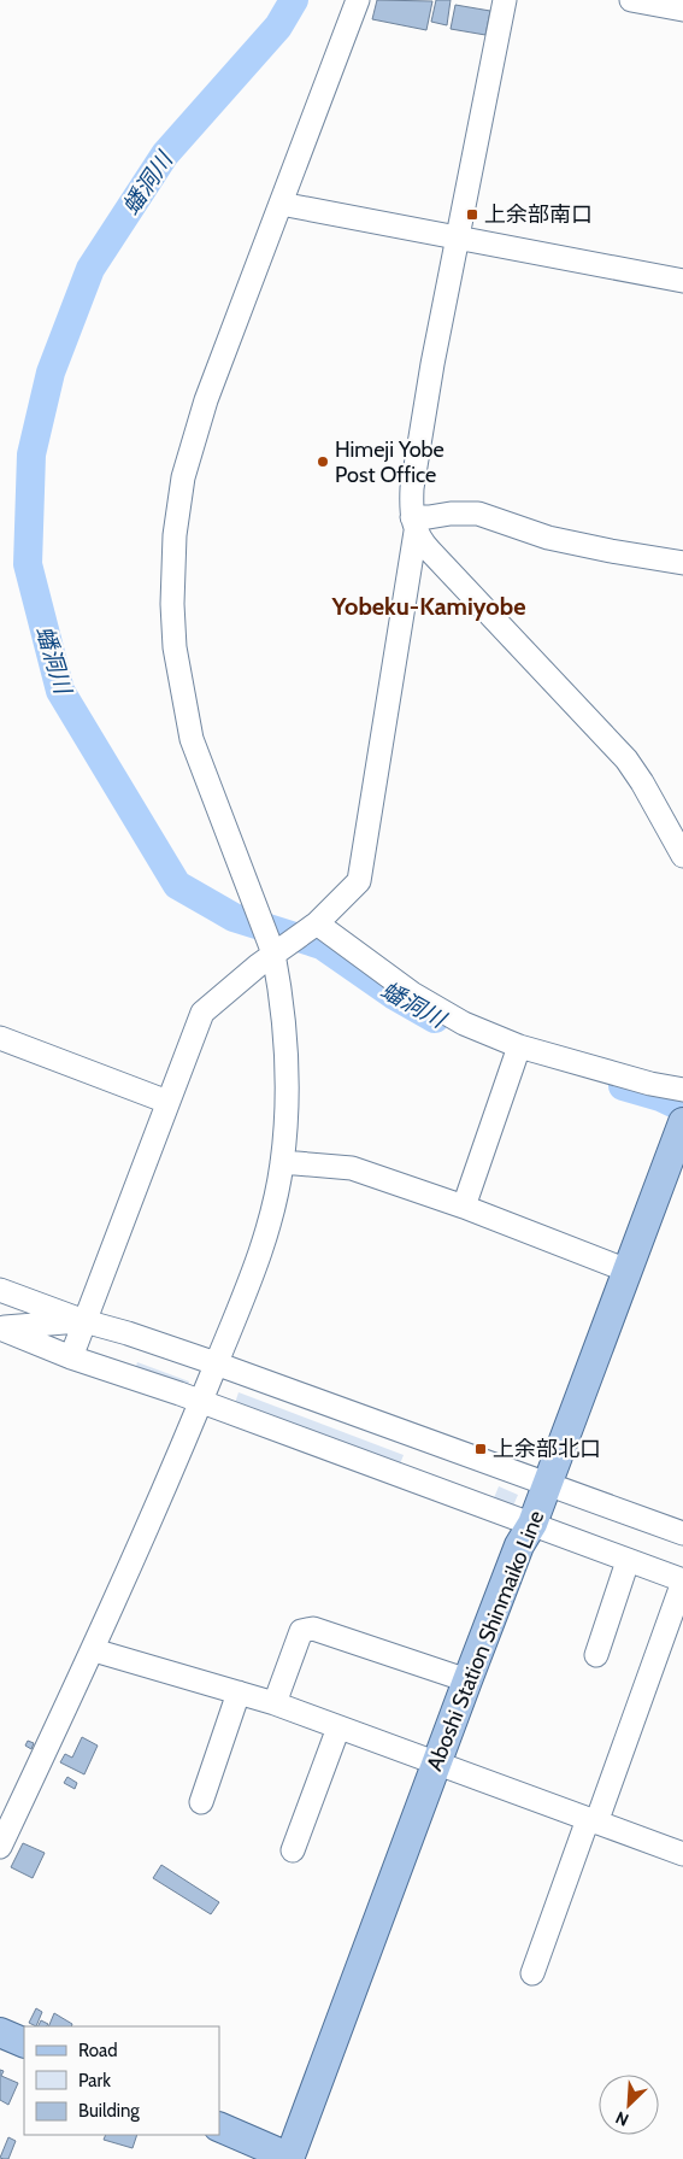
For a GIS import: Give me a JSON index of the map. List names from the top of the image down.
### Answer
{
  "streets": {
    "main road": ["Aboshi Station Shinmaiko Line"]
  },
  "districts": ["Yobeku-Kamiyobe"],
  "water": ["蟠洞川"],
  "places": {
    "transit": ["上余部南口", "上余部北口"],
    "other": ["Himeji Yobe Post Office"]
  },
  "legend": ["Road", "Park", "Building"],
  "north": "bottom left"
}
